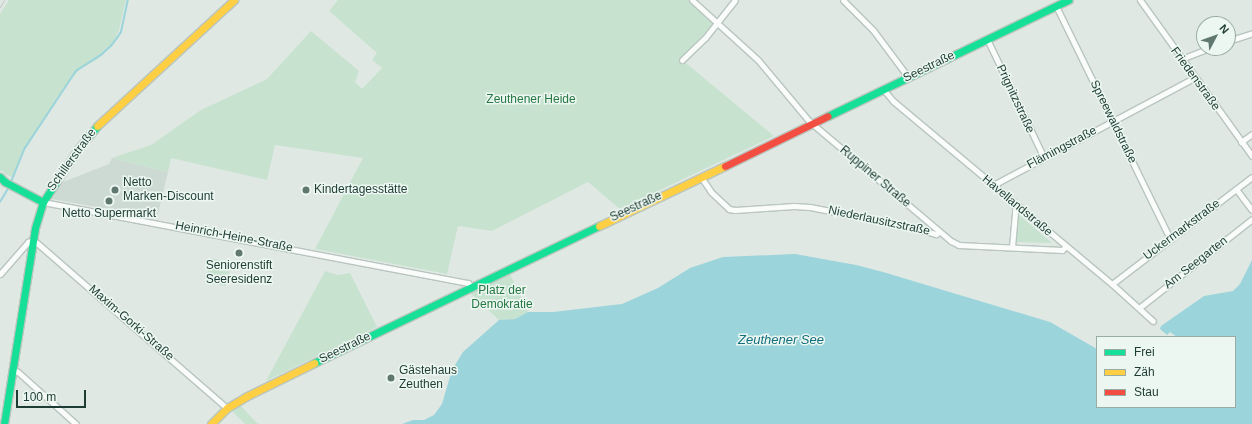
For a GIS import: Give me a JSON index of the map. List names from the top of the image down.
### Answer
{
  "streets": {
    "main road": ["Seestraße", "Schillerstraße", "Heinrich-Heine-Straße"],
    "street": [
      "Friedenstraße",
      "Prignitzstraße",
      "Spreewaldstraße",
      "Flämingstraße",
      "Ruppiner Straße",
      "Havellandstraße",
      "Niederlausitzstraße",
      "Uckermarkstraße",
      "Am Seegarten",
      "Maxim-Gorki-Straße"
    ]
  },
  "crossings": [
    ["Seestraße", "Prignitzstraße"],
    ["Seestraße", "Spreewaldstraße"],
    ["Seestraße", "Ruppiner Straße"],
    ["Seestraße", "Havellandstraße"],
    ["Seestraße", "Niederlausitzstraße"],
    ["Seestraße", "Heinrich-Heine-Straße"],
    ["Seestraße", "Maxim-Gorki-Straße"],
    ["Friedenstraße", "Flämingstraße"],
    ["Prignitzstraße", "Flämingstraße"],
    ["Spreewaldstraße", "Flämingstraße"],
    ["Spreewaldstraße", "Uckermarkstraße"],
    ["Flämingstraße", "Havellandstraße"],
    ["Schillerstraße", "Heinrich-Heine-Straße"],
    ["Schillerstraße", "Maxim-Gorki-Straße"],
    ["Ruppiner Straße", "Niederlausitzstraße"],
    ["Havellandstraße", "Niederlausitzstraße"],
    ["Havellandstraße", "Uckermarkstraße"],
    ["Havellandstraße", "Am Seegarten"]
  ],
  "water": ["Zeuthener See"],
  "parks": ["Zeuthener Heide", "Platz der Demokratie"],
  "places": [
    "Netto Marken-Discount",
    "Kindertagesstätte",
    "Netto Supermarkt",
    "Seniorenstift Seeresidenz",
    "Gästehaus Zeuthen"
  ],
  "legend": ["Frei", "Zäh", "Stau"],
  "scale_bar": "100 m",
  "north": "top right"
}
